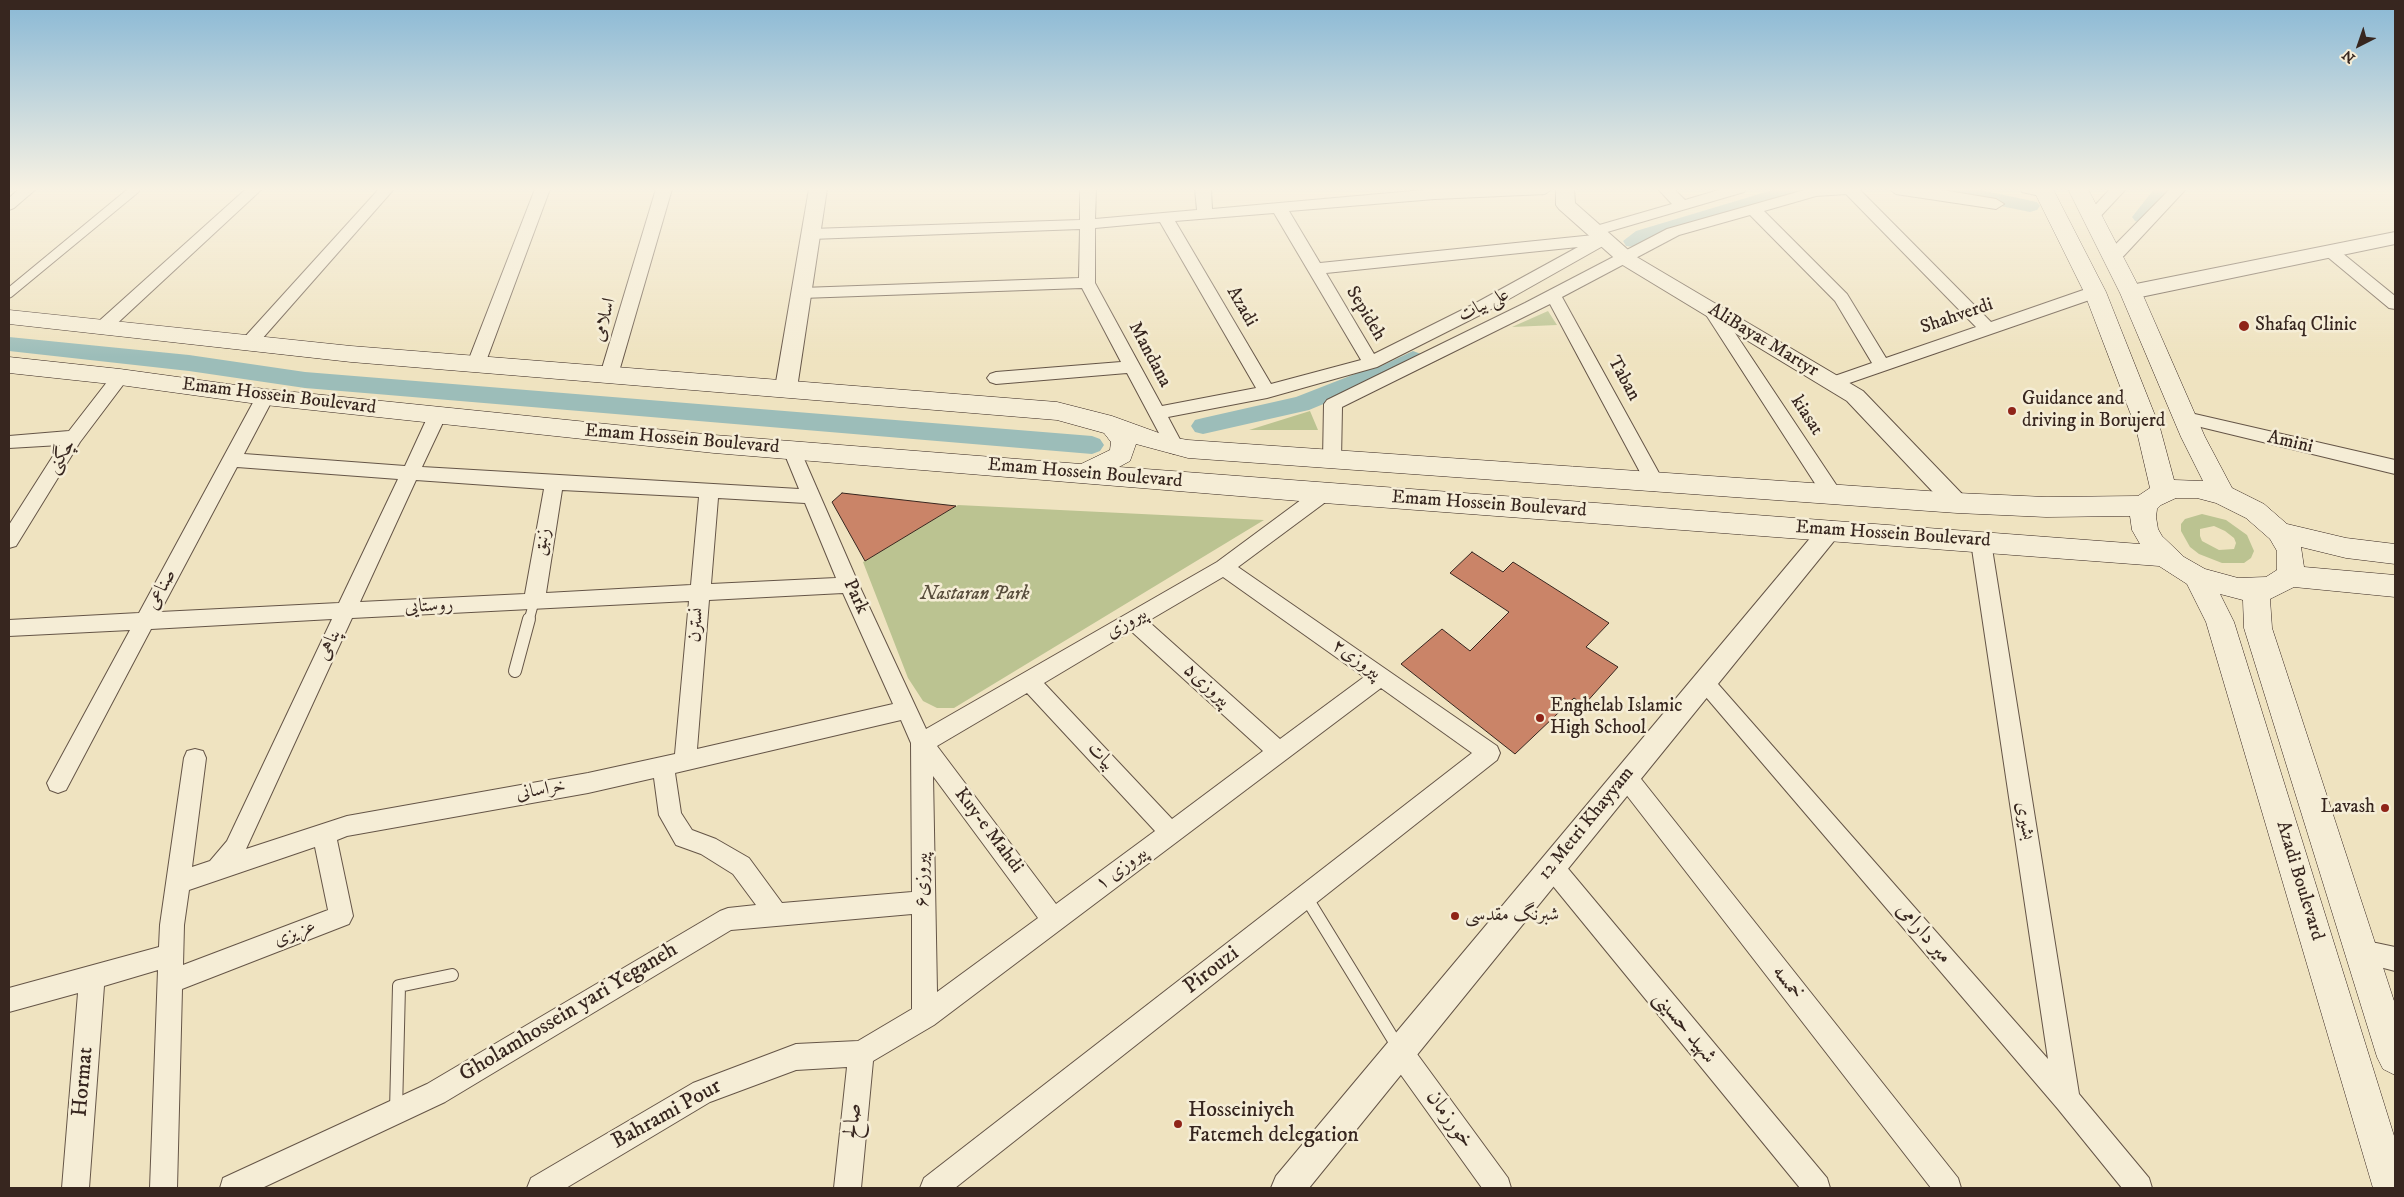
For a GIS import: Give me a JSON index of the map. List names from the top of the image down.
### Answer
{
  "streets": {
    "main road": ["Emam Hossein Boulevard", "Azadi Boulevard"],
    "street": [
      "علی بیات",
      "Azadi",
      "Sepideh",
      "Shahverdi",
      "اسلامی",
      "AliBayat Martyr",
      "Mandana",
      "Taban",
      "kiasat",
      "Amini",
      "چگنی",
      "زنبق",
      "صناعی",
      "Park",
      "روستایی",
      "پیروزی",
      "نسترن",
      "پناهی",
      "پیروزی۲",
      "پیروزی۵",
      "بیات",
      "خراسانی",
      "بشیری",
      "12 Metri Khayyam",
      "Kuy-e Mahdi",
      "پیروزی ۱",
      "پیروزی۶",
      "عزیزی",
      "میر دارامی",
      "Pirouzi",
      "خمسه",
      "Gholamhossein yari Yeganeh",
      "شهید حسینی",
      "Hormat",
      "Bahrami Pour",
      "خورزمان",
      "صالح"
    ]
  },
  "crossings": [
    ["علی بیات", "Azadi"],
    ["علی بیات", "Sepideh"],
    ["علی بیات", "AliBayat Martyr"],
    ["علی بیات", "Mandana"],
    ["علی بیات", "Taban"],
    ["علی بیات", "Emam Hossein Boulevard"],
    ["Shahverdi", "AliBayat Martyr"],
    ["اسلامی", "Emam Hossein Boulevard"],
    ["AliBayat Martyr", "Emam Hossein Boulevard"],
    ["AliBayat Martyr", "kiasat"],
    ["Mandana", "Emam Hossein Boulevard"],
    ["Taban", "Emam Hossein Boulevard"],
    ["Emam Hossein Boulevard", "kiasat"],
    ["Emam Hossein Boulevard", "چگنی"],
    ["Emam Hossein Boulevard", "صناعی"],
    ["Emam Hossein Boulevard", "Park"],
    ["Emam Hossein Boulevard", "پیروزی"],
    ["Emam Hossein Boulevard", "پناهی"],
    ["Emam Hossein Boulevard", "بشیری"],
    ["Emam Hossein Boulevard", "12 Metri Khayyam"],
    ["زنبق", "روستایی"],
    ["صناعی", "روستایی"],
    ["Park", "روستایی"],
    ["Park", "پیروزی"],
    ["Park", "خراسانی"],
    ["Park", "Kuy-e Mahdi"],
    ["Park", "پیروزی۶"],
    ["روستایی", "نسترن"],
    ["روستایی", "پناهی"],
    ["پیروزی", "پیروزی۲"],
    ["پیروزی", "پیروزی۵"],
    ["پیروزی", "بیات"],
    ["پیروزی", "Kuy-e Mahdi"],
    ["پیروزی", "پیروزی۶"],
    ["نسترن", "خراسانی"],
    ["نسترن", "Gholamhossein yari Yeganeh"],
    ["پناهی", "خراسانی"],
    ["پیروزی۲", "پیروزی ۱"],
    ["پیروزی۲", "Pirouzi"],
    ["پیروزی۵", "پیروزی ۱"],
    ["بیات", "پیروزی ۱"],
    ["خراسانی", "عزیزی"],
    ["بشیری", "میر دارامی"],
    ["12 Metri Khayyam", "میر دارامی"],
    ["12 Metri Khayyam", "خمسه"],
    ["12 Metri Khayyam", "شهید حسینی"],
    ["12 Metri Khayyam", "خورزمان"],
    ["Kuy-e Mahdi", "پیروزی ۱"],
    ["Kuy-e Mahdi", "پیروزی۶"],
    ["پیروزی ۱", "پیروزی۶"],
    ["پیروزی ۱", "Bahrami Pour"],
    ["پیروزی ۱", "صالح"],
    ["پیروزی۶", "Gholamhossein yari Yeganeh"],
    ["Bahrami Pour", "صالح"]
  ],
  "parks": ["Nastaran Park"],
  "places": [
    "Shafaq Clinic",
    "Guidance and driving in Borujerd",
    "Enghelab Islamic High School",
    "Lavash",
    "شبرنگ مقدسی",
    "Hosseiniyeh Fatemeh delegation"
  ],
  "north": "bottom left"
}
